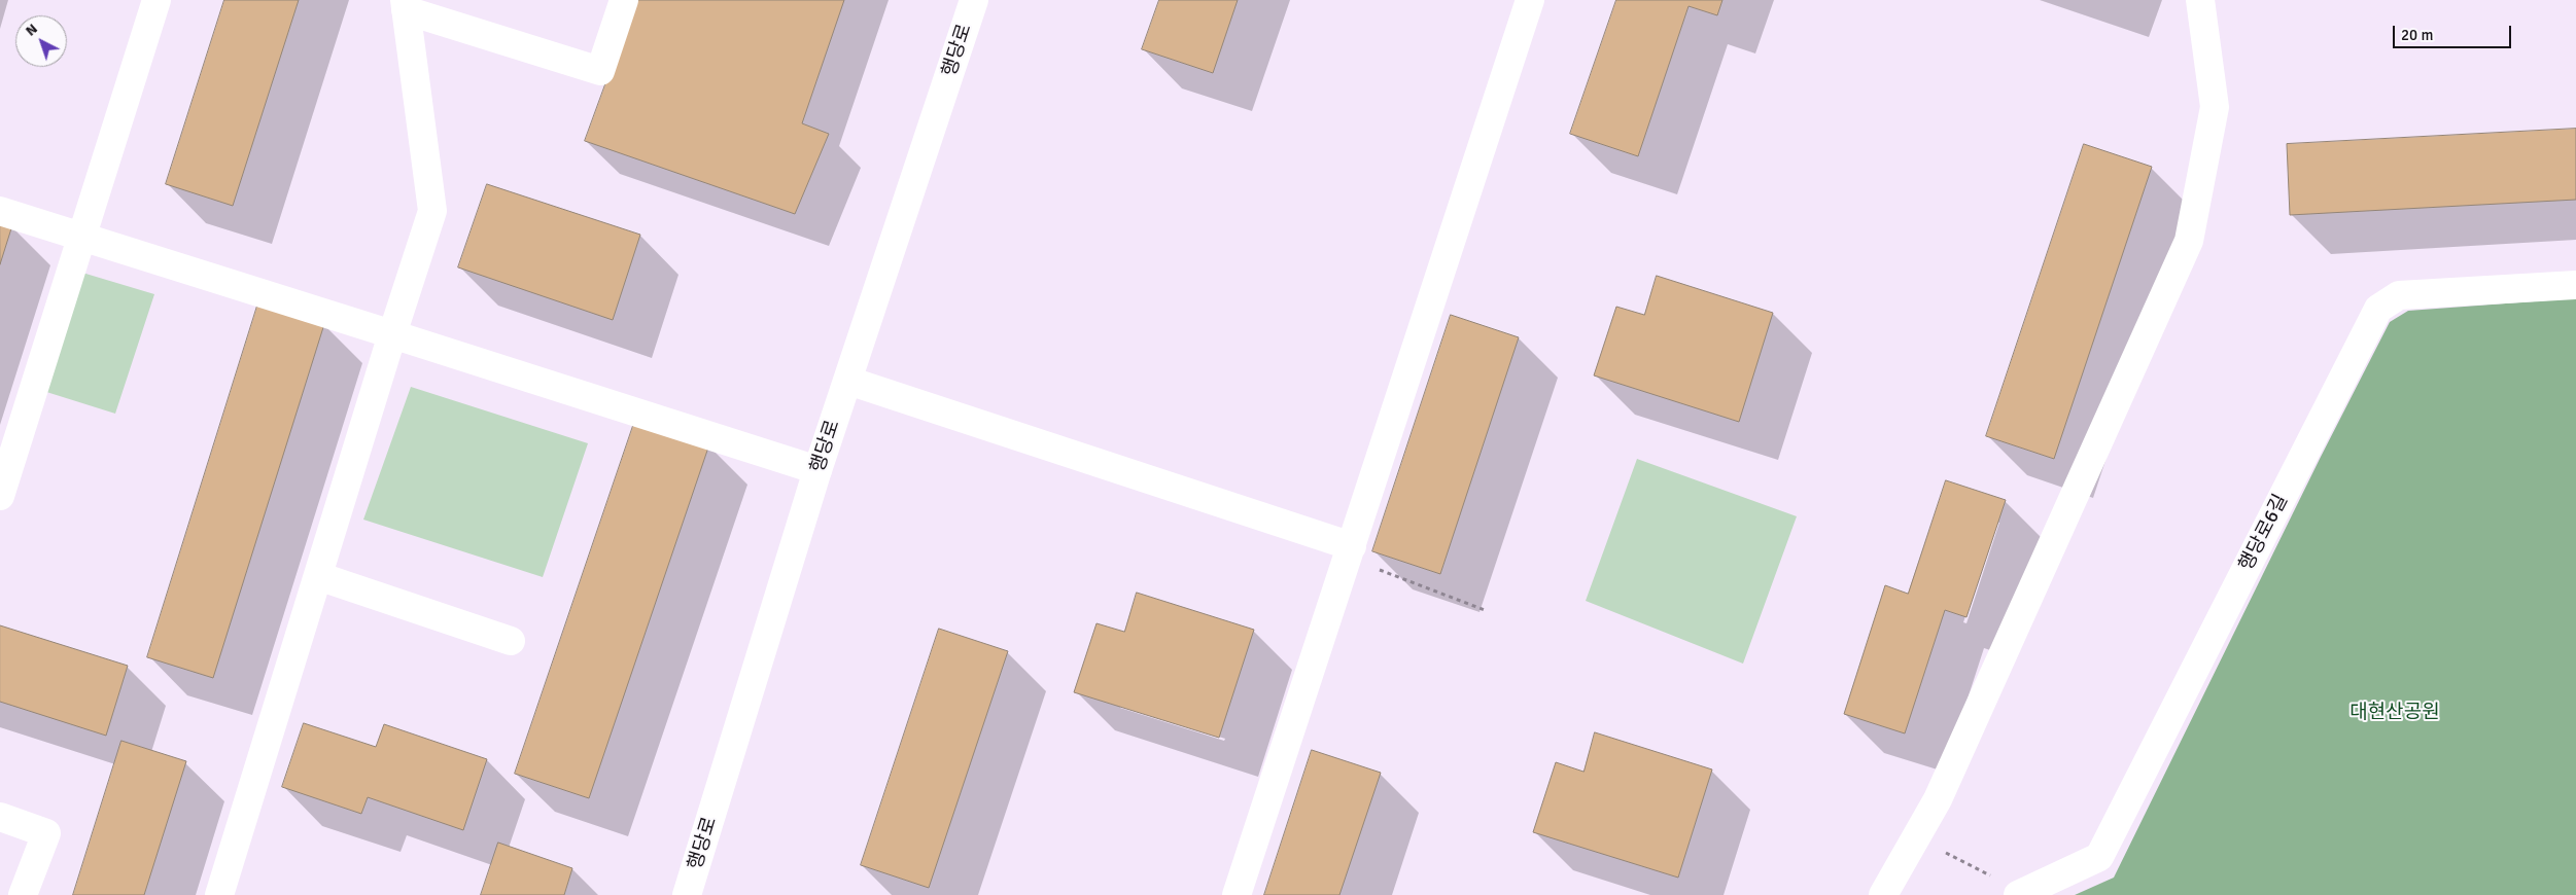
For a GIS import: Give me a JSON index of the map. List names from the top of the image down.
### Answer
{
  "streets": {
    "main road": ["행당로", "행당로6길"]
  },
  "parks": ["대현산공원"],
  "scale_bar": "20 m",
  "north": "top left"
}
